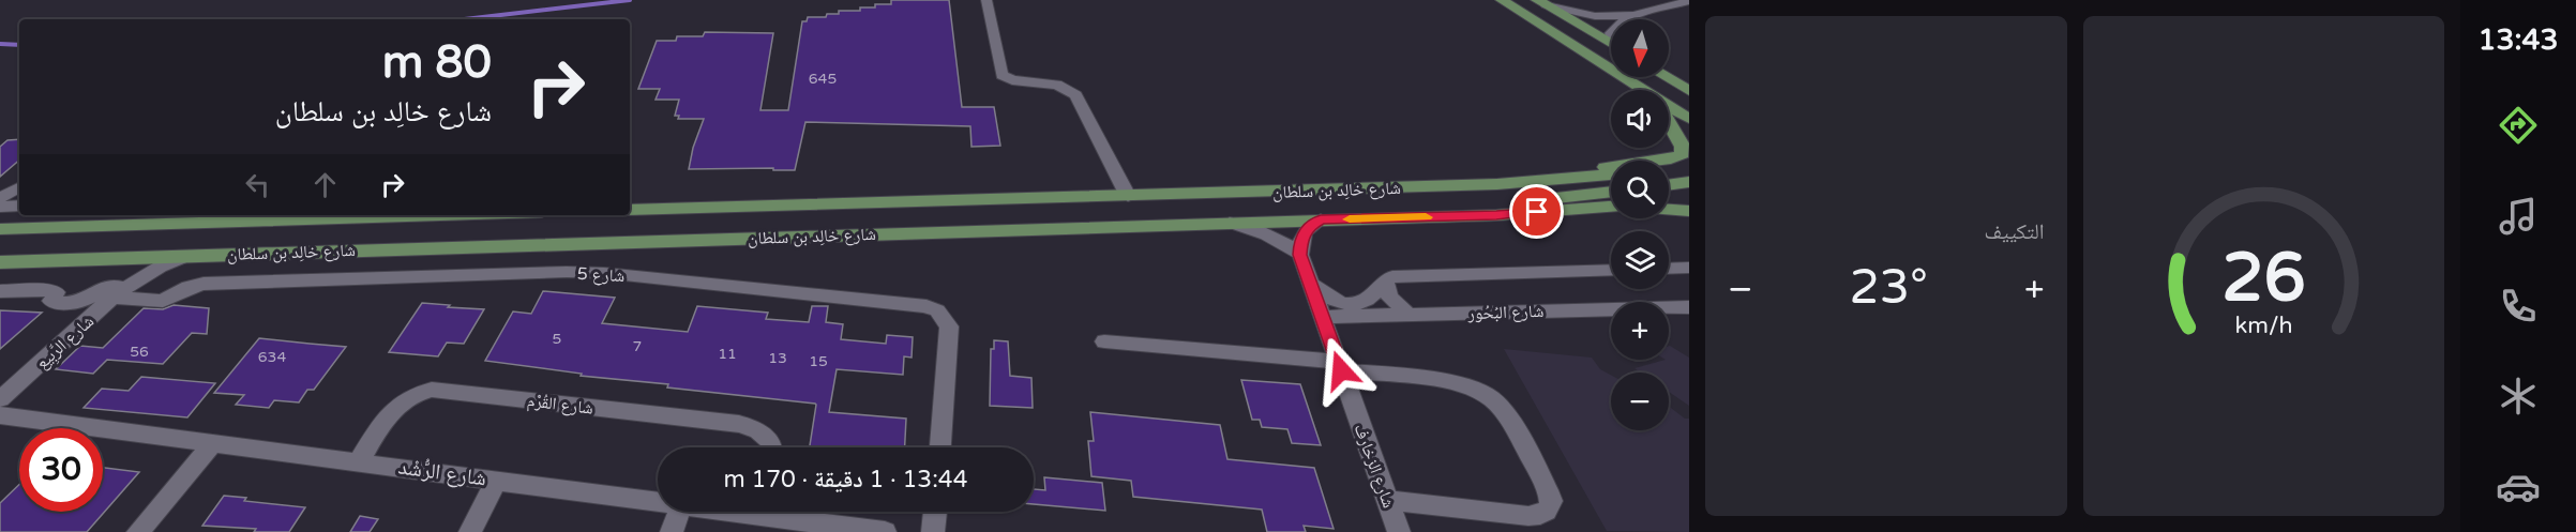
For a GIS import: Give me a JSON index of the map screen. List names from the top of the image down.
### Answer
{
  "streets": {
    "main road": ["شارع خالِد بن سلطان"],
    "street": [
      "شارع 5",
      "شارع البُحُور",
      "شارع الرَّبِيع",
      "شارع القُرْم",
      "شارع الزخارف",
      "شارع الرُّشْد"
    ]
  },
  "crossings": [
    ["شارع خالِد بن سلطان", "شارع الرَّبِيع"],
    ["شارع 5", "شارع الرَّبِيع"],
    ["شارع البُحُور", "شارع الزخارف"],
    ["شارع القُرْم", "شارع الرُّشْد"]
  ],
  "house_numbers": [
    "645",
    "5",
    "7",
    "56",
    "11",
    "634",
    "13",
    "15"
  ],
  "north": "bottom",
  "page": {
    "tabs": "13:43",
    "tile": "التكييف",
    "map_buttons": ["+", "−"],
    "turn": ["80 m", "شارع خالِد بن سلطان"],
    "heat": ["−", "23°", "+"],
    "limit": "30",
    "trip": "13:44 · 1 دقيقة · 170 m",
    "gauge": ["26", "km/h"]
  }
}
